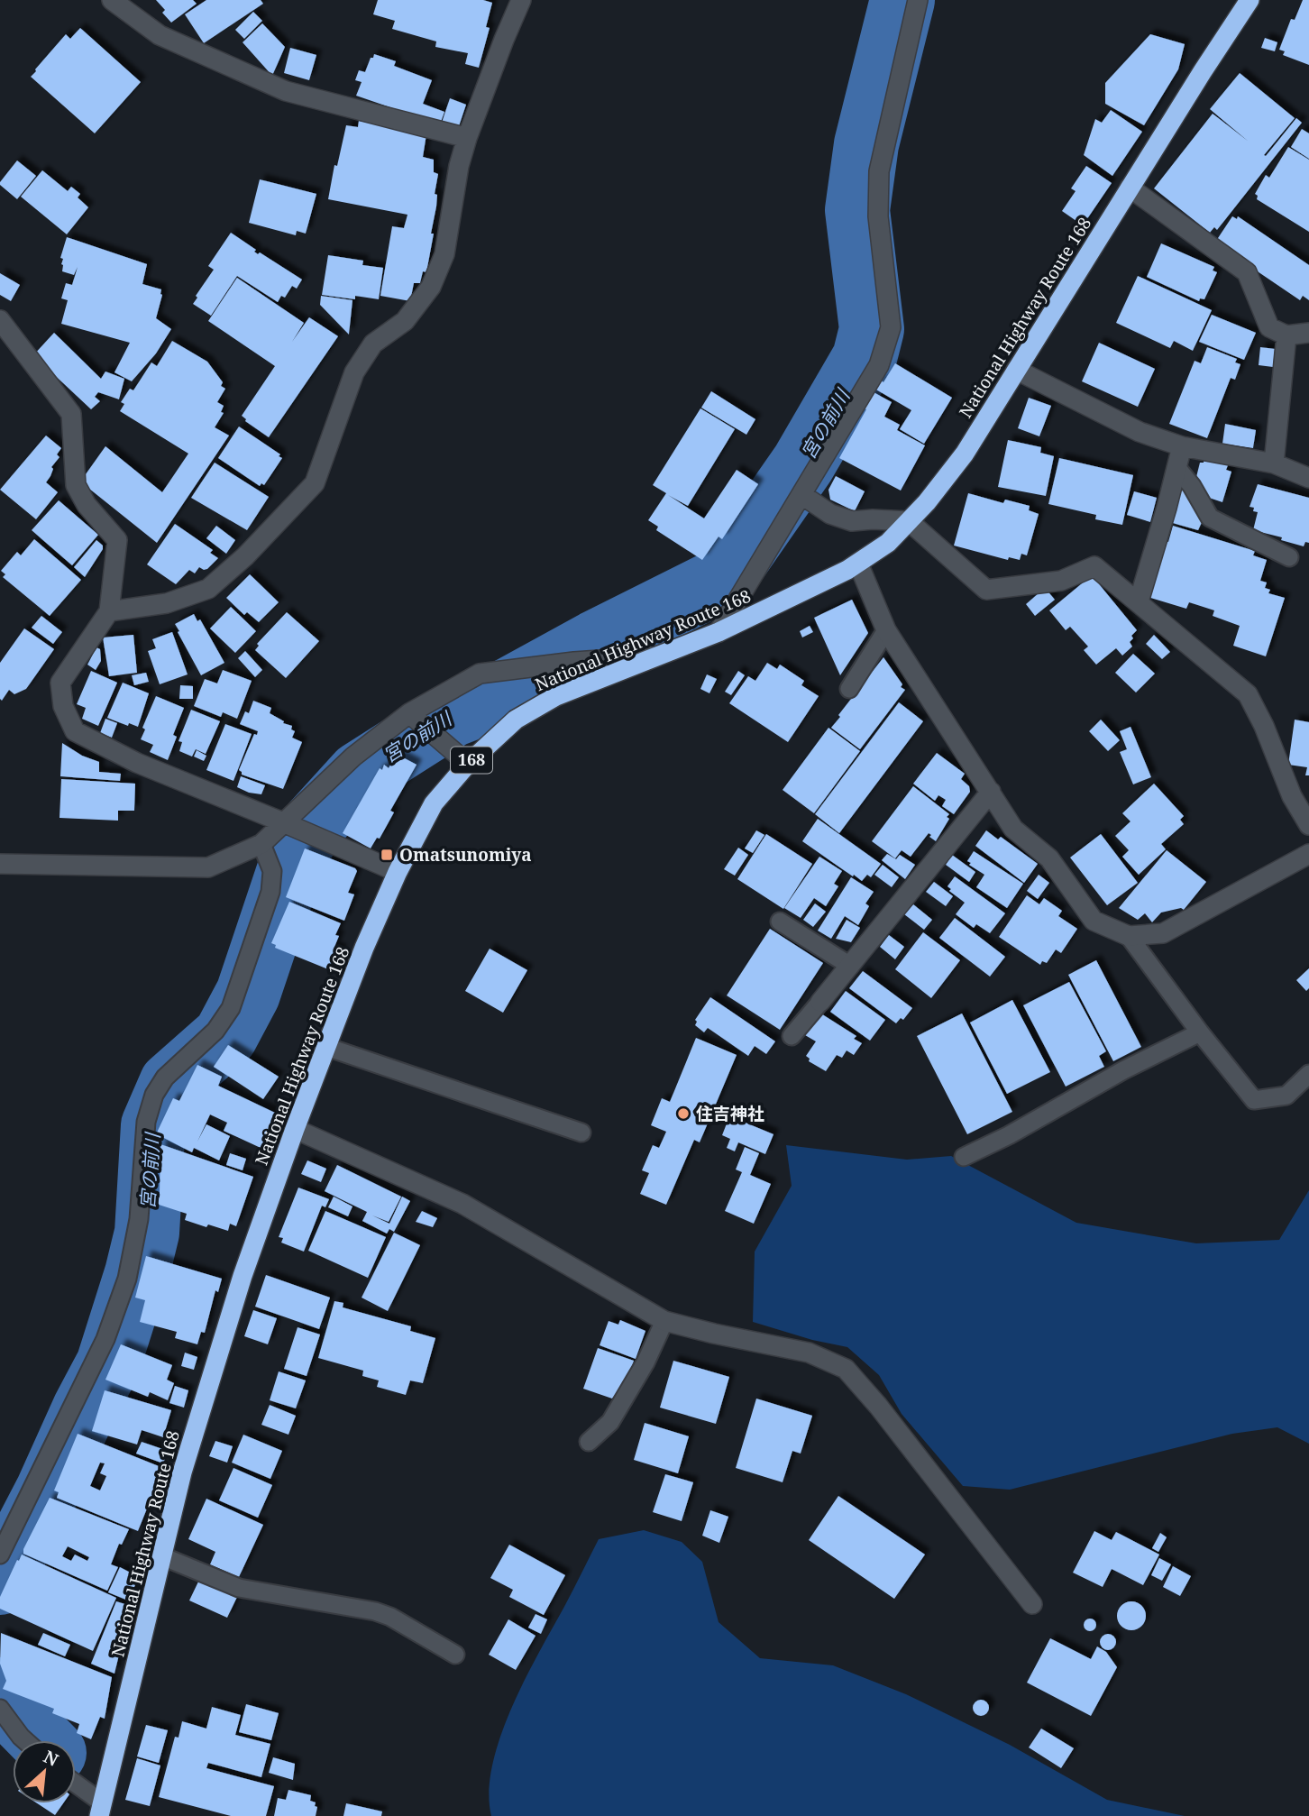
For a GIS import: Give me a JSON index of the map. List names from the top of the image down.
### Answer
{
  "streets": {
    "highway": ["National Highway Route 168", "168"]
  },
  "water": ["宮の前川"],
  "places": {
    "transit": ["Omatsunomiya"],
    "other": ["住吉神社"]
  },
  "north": "top right"
}
